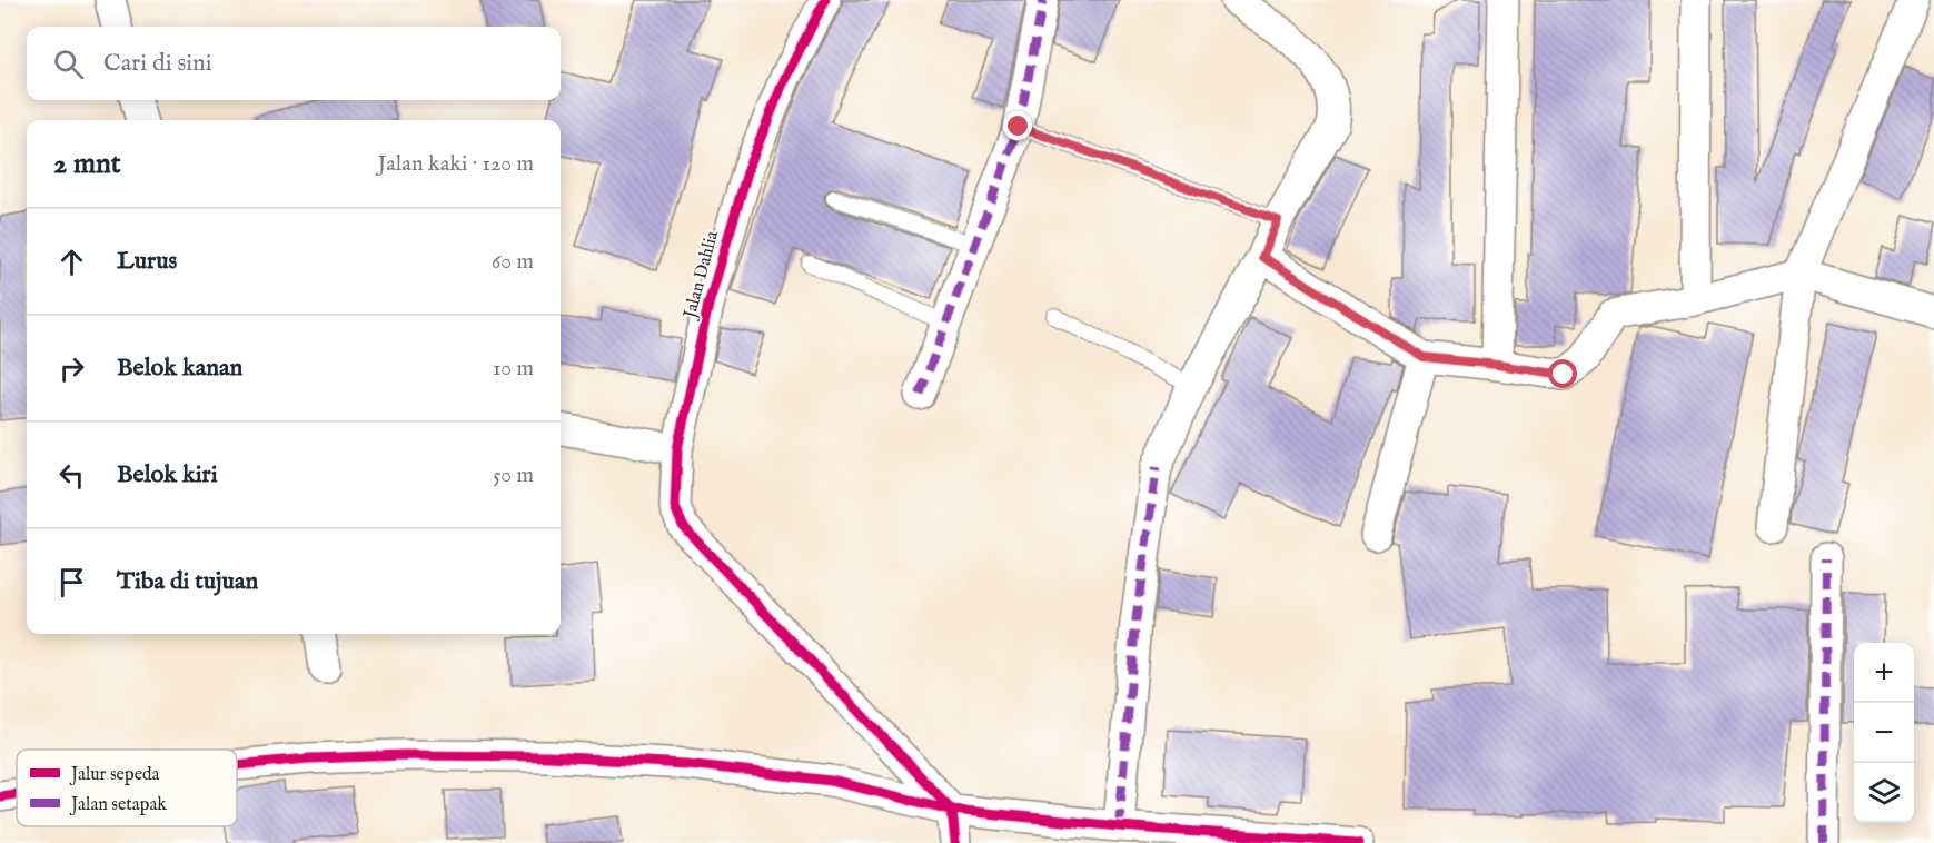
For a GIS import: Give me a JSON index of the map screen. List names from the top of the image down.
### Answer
{
  "streets": {
    "street": ["Jalan Dahlia"]
  },
  "legend": ["Jalur sepeda", "Jalan setapak"],
  "page": {
    "search": "Cari di sini",
    "heading": ["2 mnt", "Jalan kaki · 120 m"],
    "list": [
      ["Lurus", "60 m"],
      ["Belok kanan", "10 m"],
      ["Belok kiri", "50 m"],
      "Tiba di tujuan"
    ],
    "map_buttons": ["+", "−"]
  }
}
